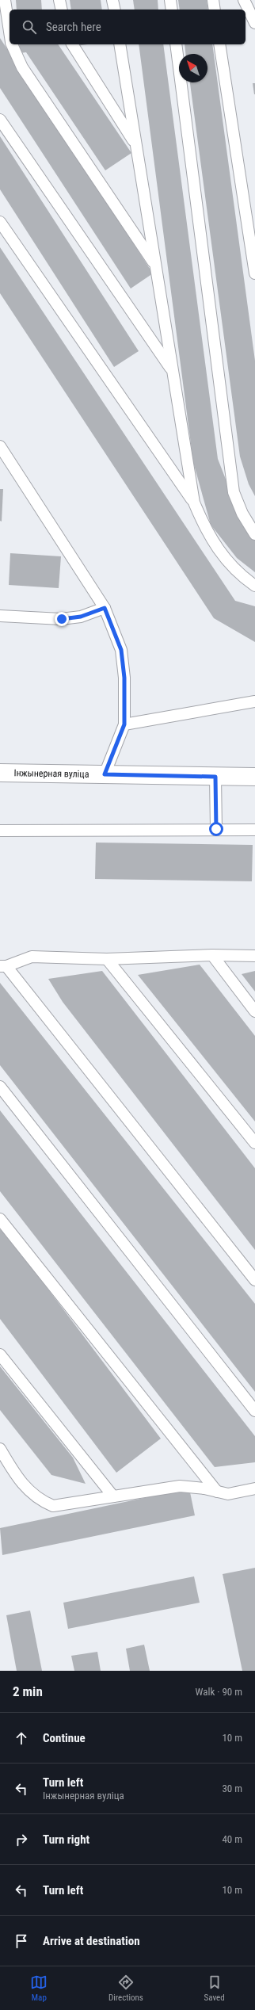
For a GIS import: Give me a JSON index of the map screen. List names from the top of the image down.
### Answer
{
  "streets": {
    "street": ["Інжынерная вуліца"]
  },
  "north": "top left",
  "page": {
    "search": "Search here",
    "heading": ["2 min", "Walk · 90 m"],
    "list": [
      ["Continue", "10 m"],
      ["Turn left", "Інжынерная вуліца", "30 m"],
      ["Turn right", "40 m"],
      ["Turn left", "10 m"],
      "Arrive at destination"
    ],
    "nav": ["Map", "Directions", "Saved"]
  }
}
